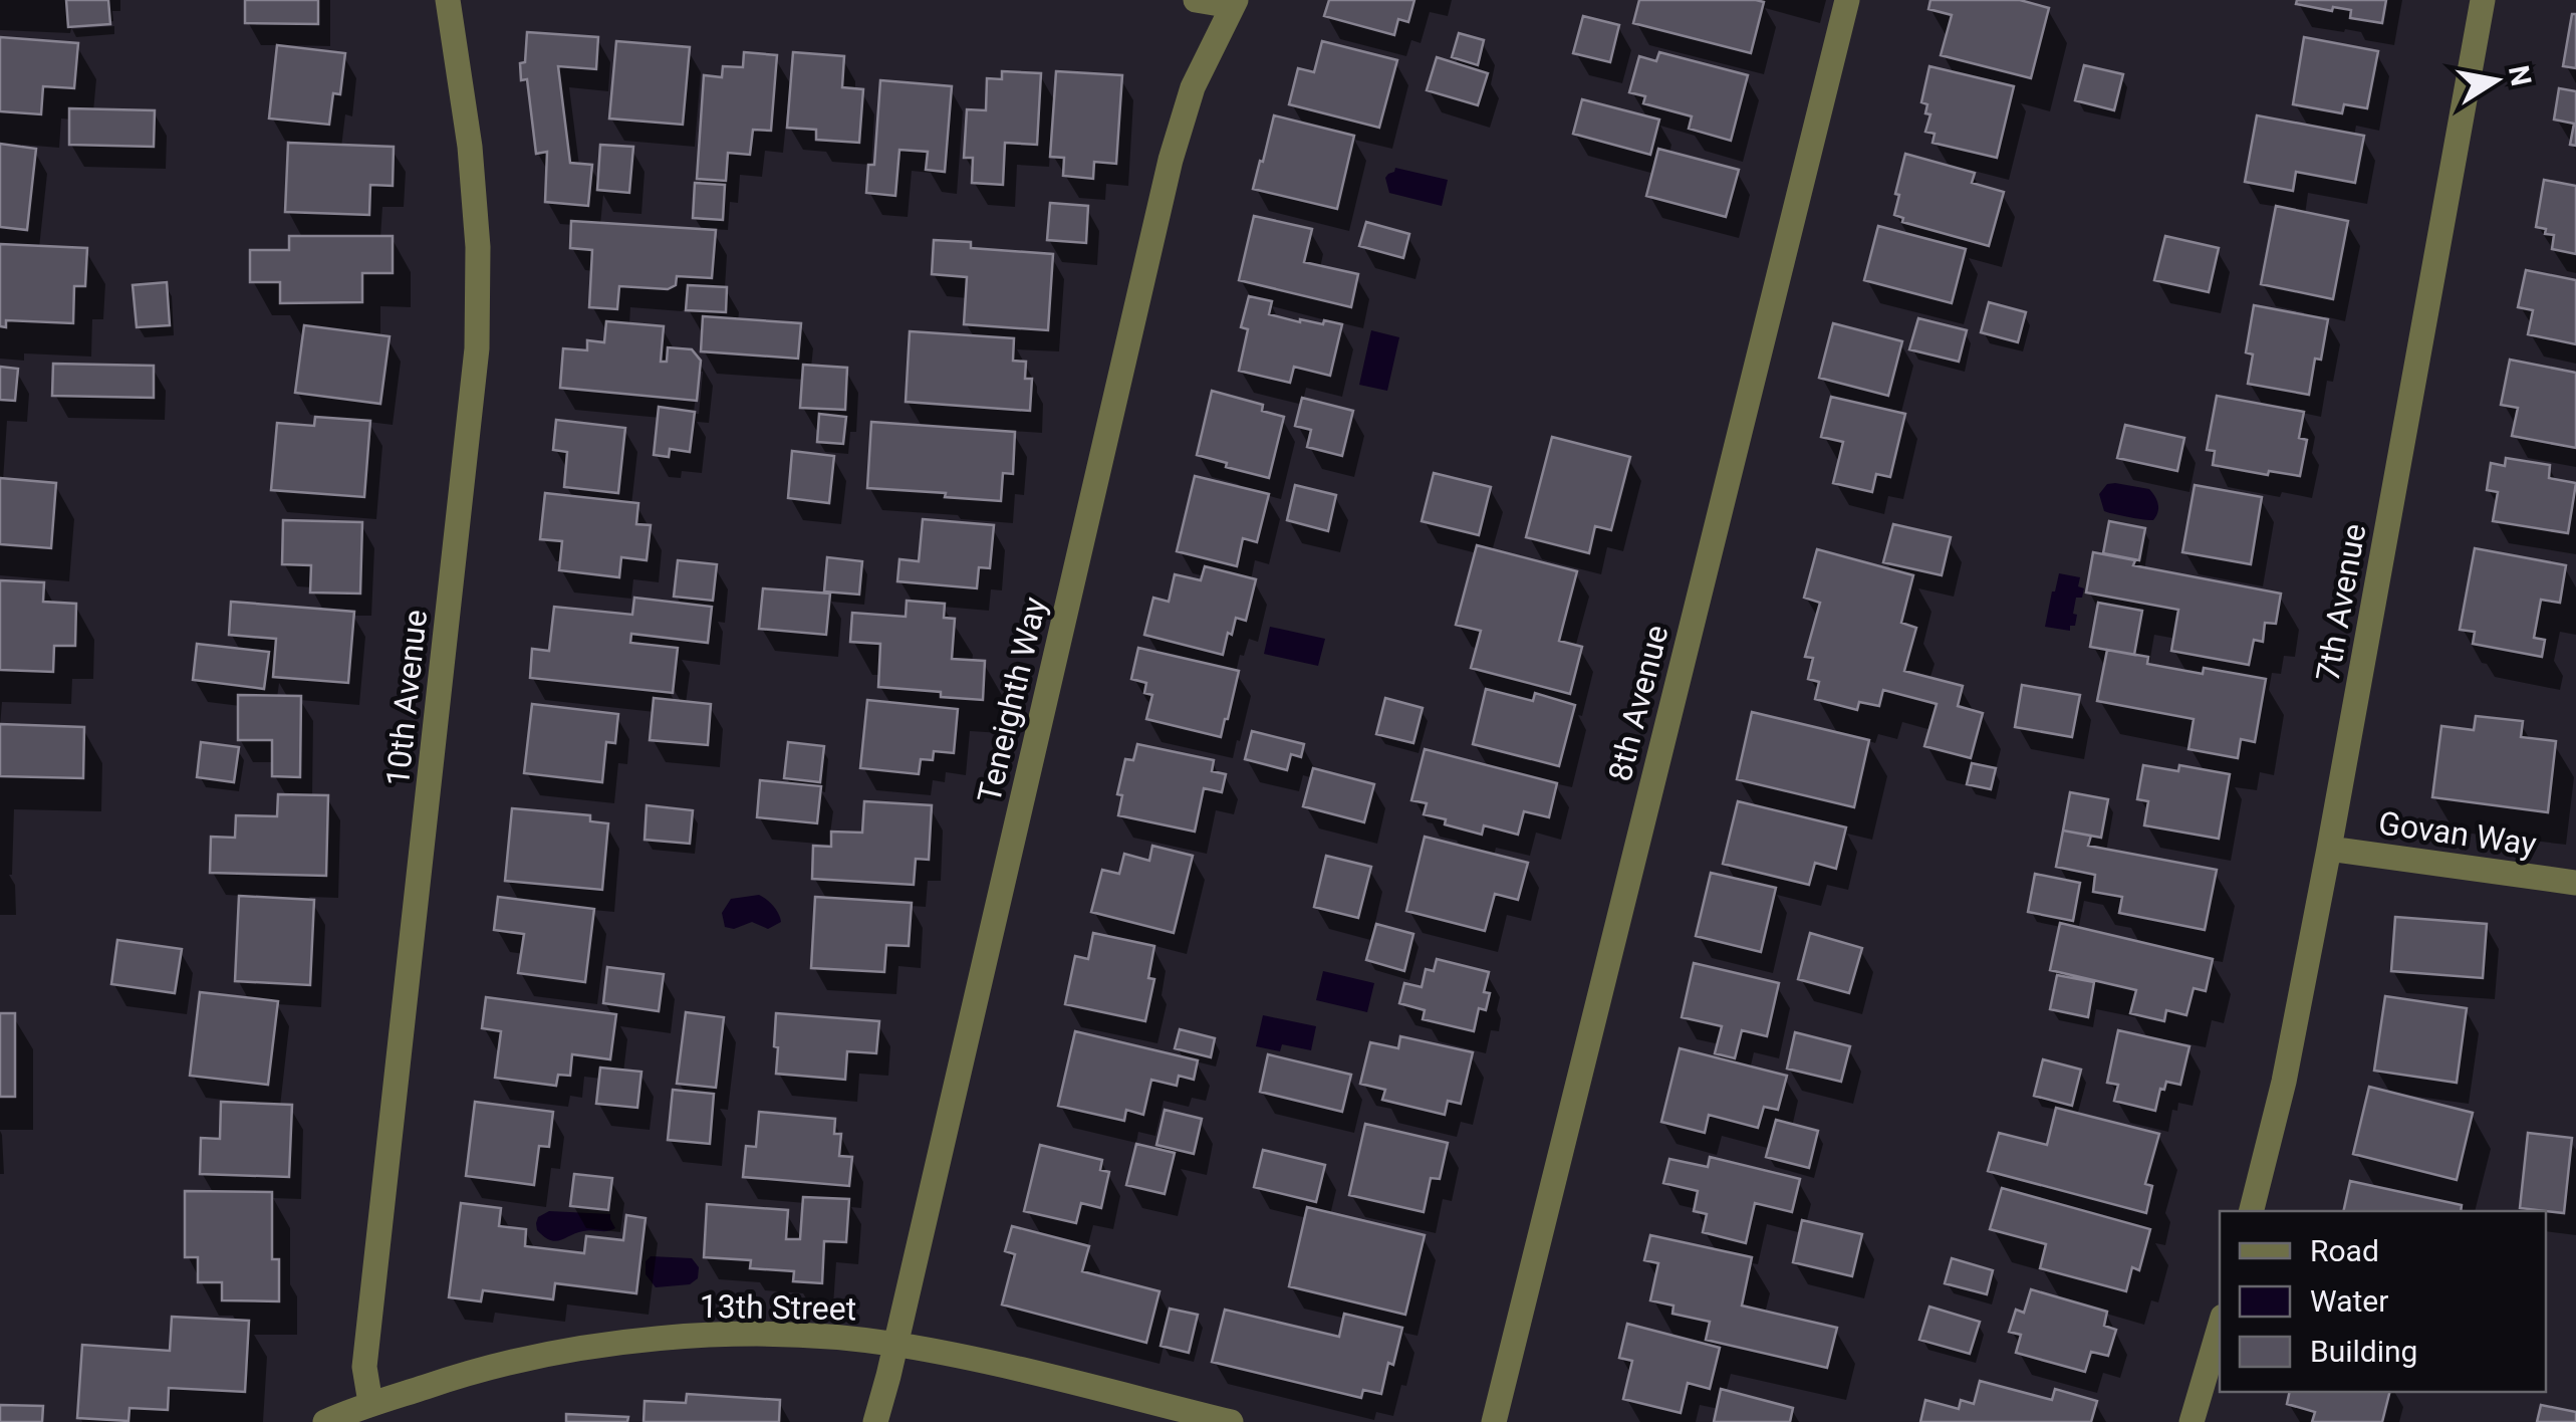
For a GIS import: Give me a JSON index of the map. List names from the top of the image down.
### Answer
{
  "streets": {
    "street": [
      "7th Avenue",
      "10th Avenue",
      "Teneighth Way",
      "8th Avenue",
      "Govan Way",
      "13th Street"
    ]
  },
  "crossings": [
    ["7th Avenue", "Govan Way"],
    ["10th Avenue", "13th Street"],
    ["Teneighth Way", "13th Street"]
  ],
  "legend": ["Road", "Water", "Building"],
  "north": "right"
}
